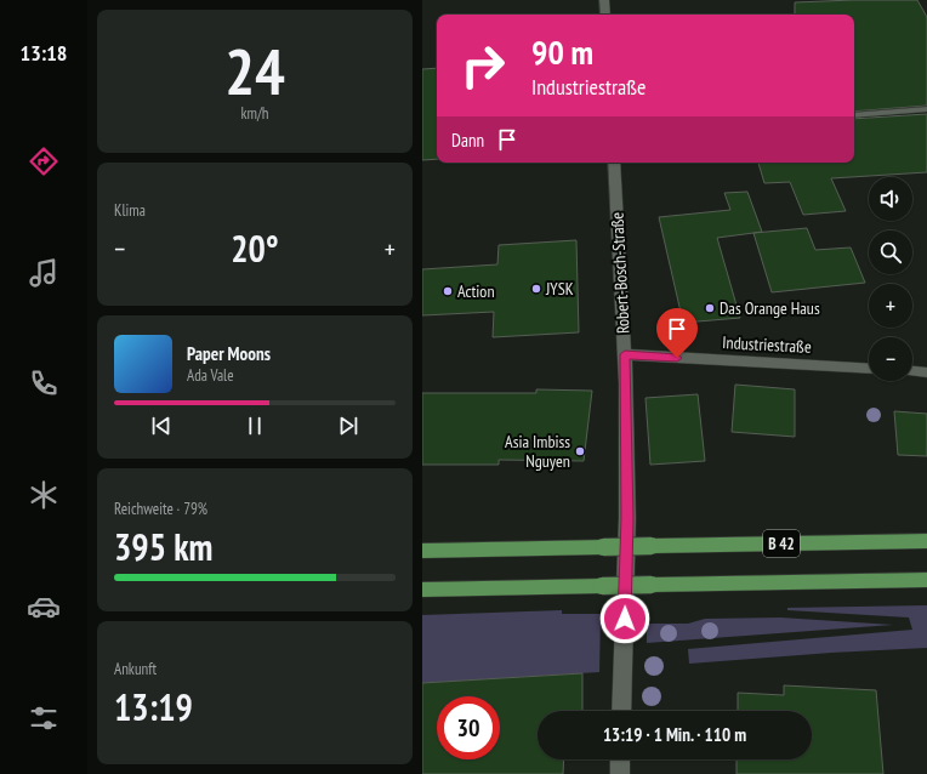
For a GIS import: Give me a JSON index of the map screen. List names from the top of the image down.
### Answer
{
  "streets": {
    "main road": ["B 42"],
    "street": ["Robert-Bosch-Straße", "Industriestraße"]
  },
  "crossings": [
    ["Robert-Bosch-Straße", "Industriestraße"]
  ],
  "places": [
    "JYSK",
    "Action",
    "Das Orange Haus",
    "Asia Imbiss Nguyen"
  ],
  "page": {
    "tabs": "13:18",
    "tile": [
      ["24", "km/h"],
      "Klima",
      ["Reichweite · 79%", "395 km"],
      ["Ankunft", "13:19"]
    ],
    "turn": ["90 m", "Industriestraße"],
    "then": "Dann",
    "map_buttons": ["+", "−"],
    "heat": ["−", "20°", "+"],
    "song": ["Paper Moons", "Ada Vale"],
    "limit": "30",
    "trip": "13:19 · 1 Min. · 110 m"
  }
}
